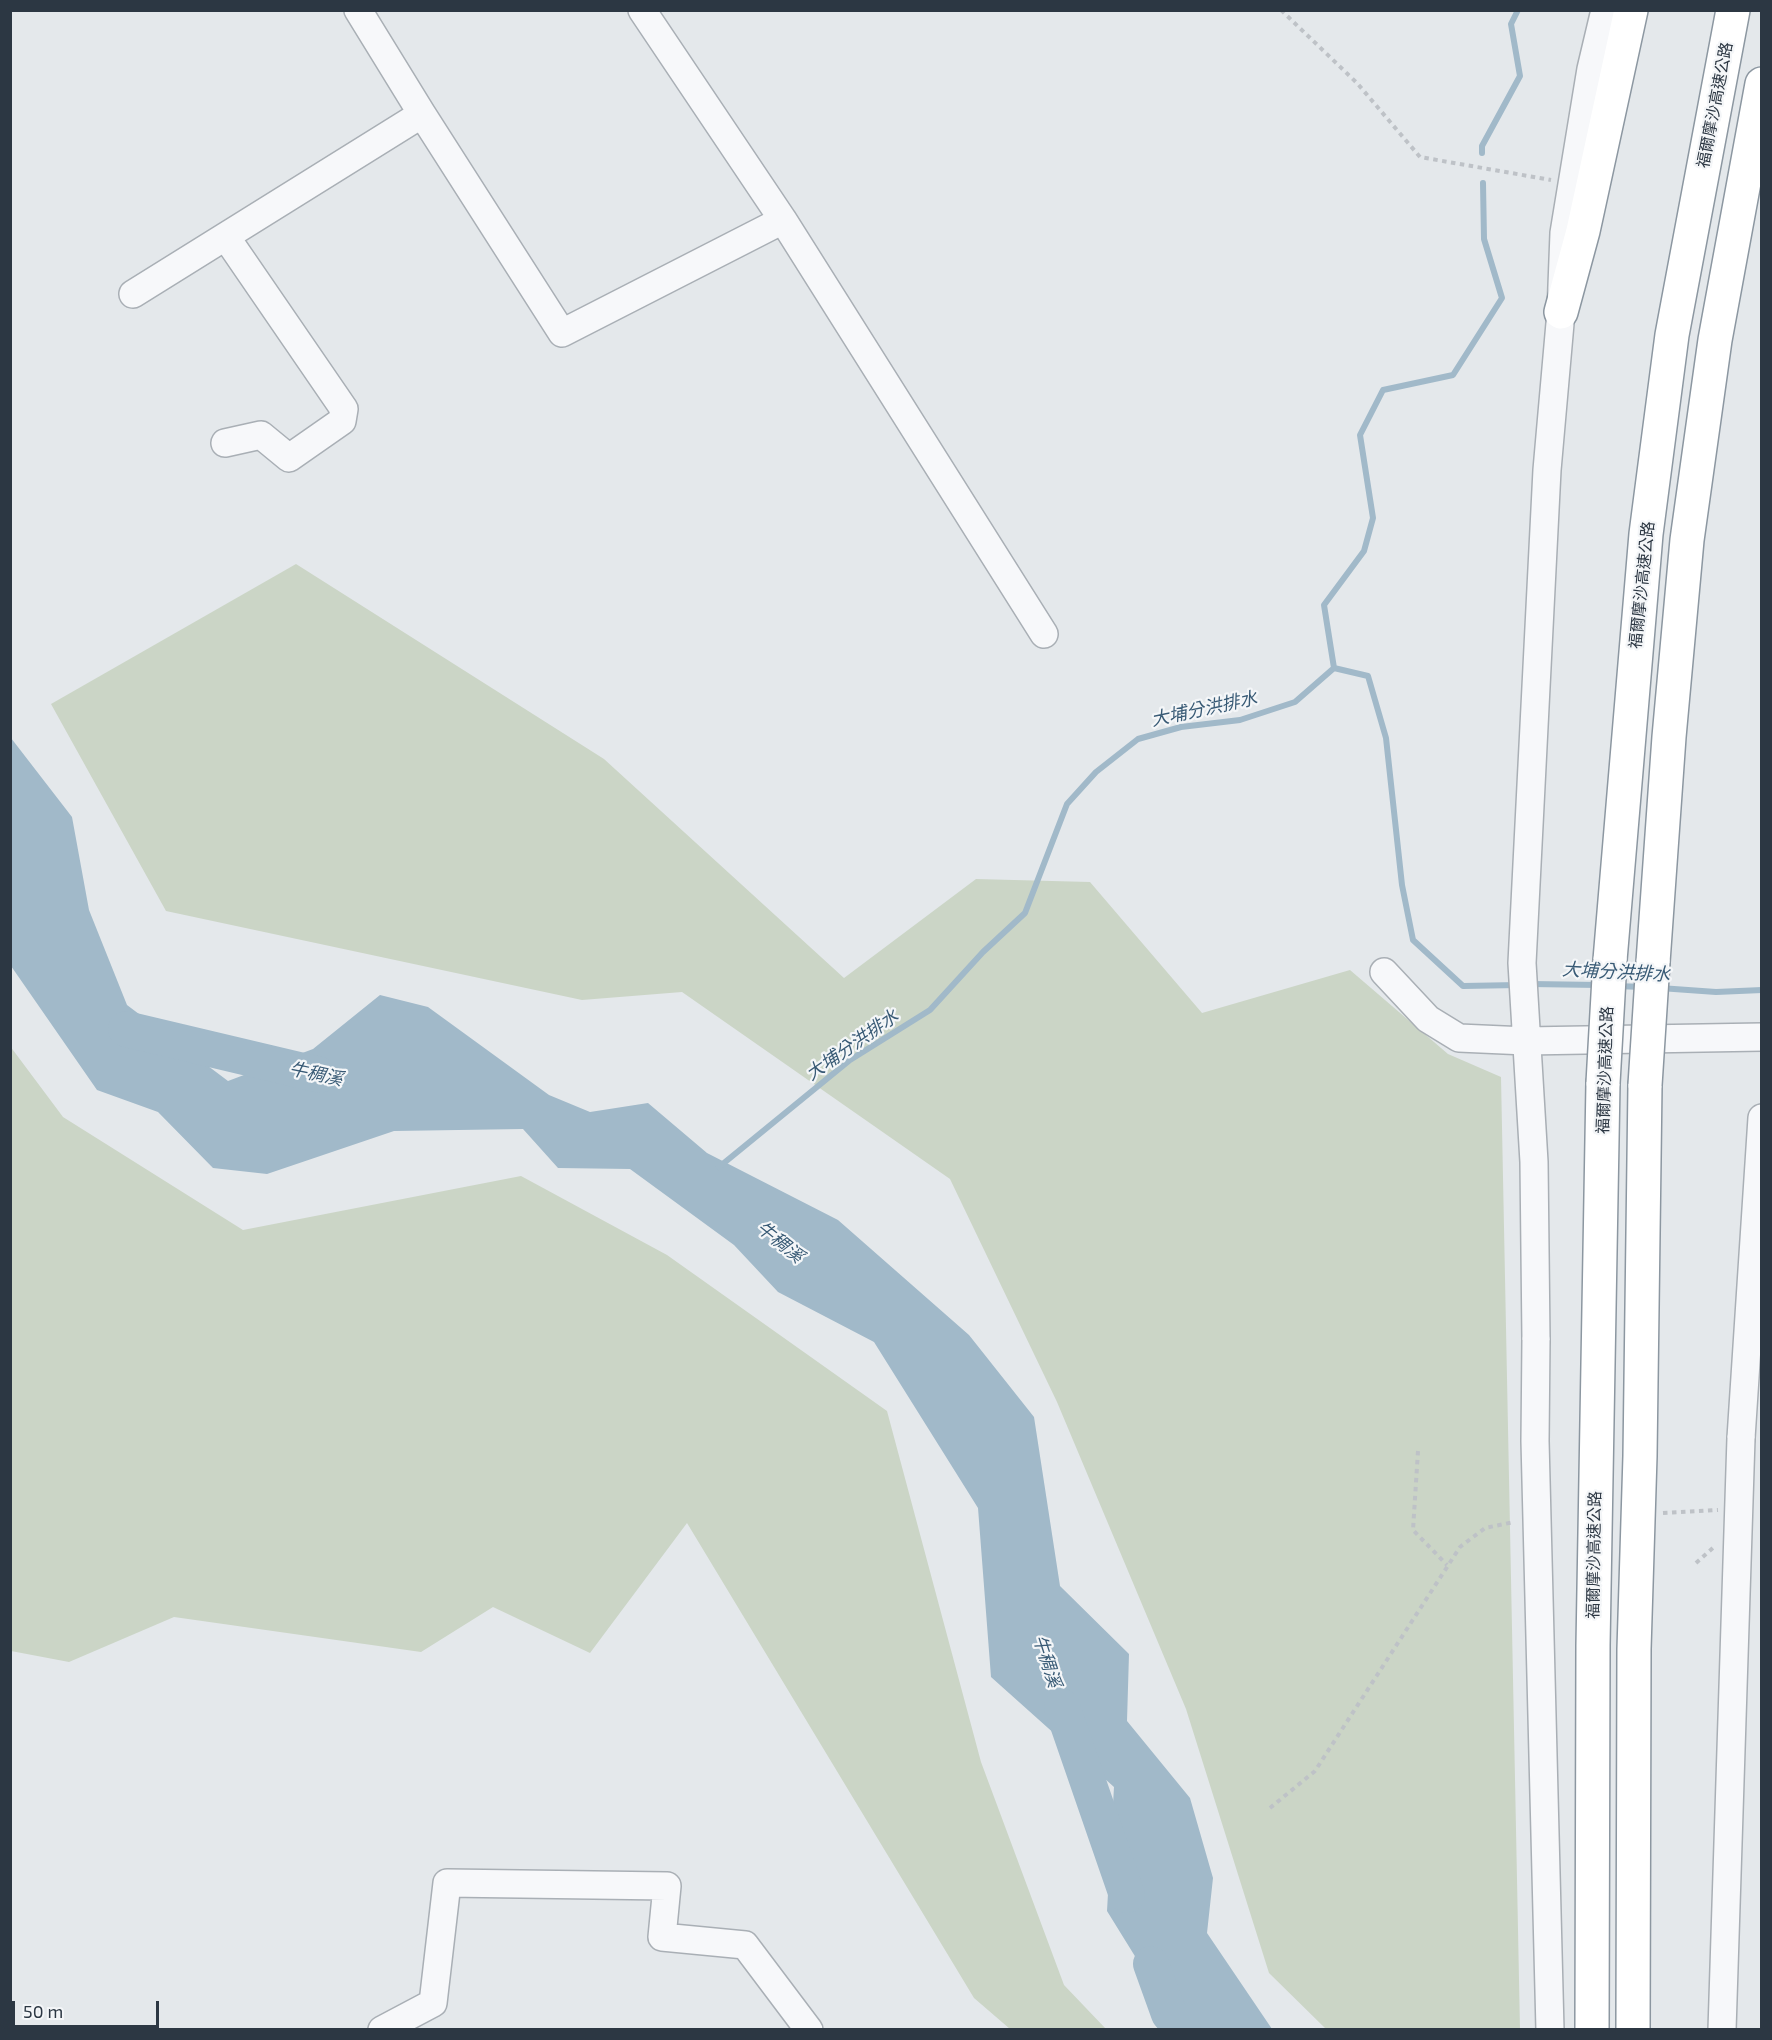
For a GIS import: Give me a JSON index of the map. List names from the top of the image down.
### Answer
{
  "streets": {
    "highway": ["福爾摩沙高速公路"]
  },
  "water": ["大埔分洪排水", "牛稠溪"],
  "scale_bar": "50 m"
}
